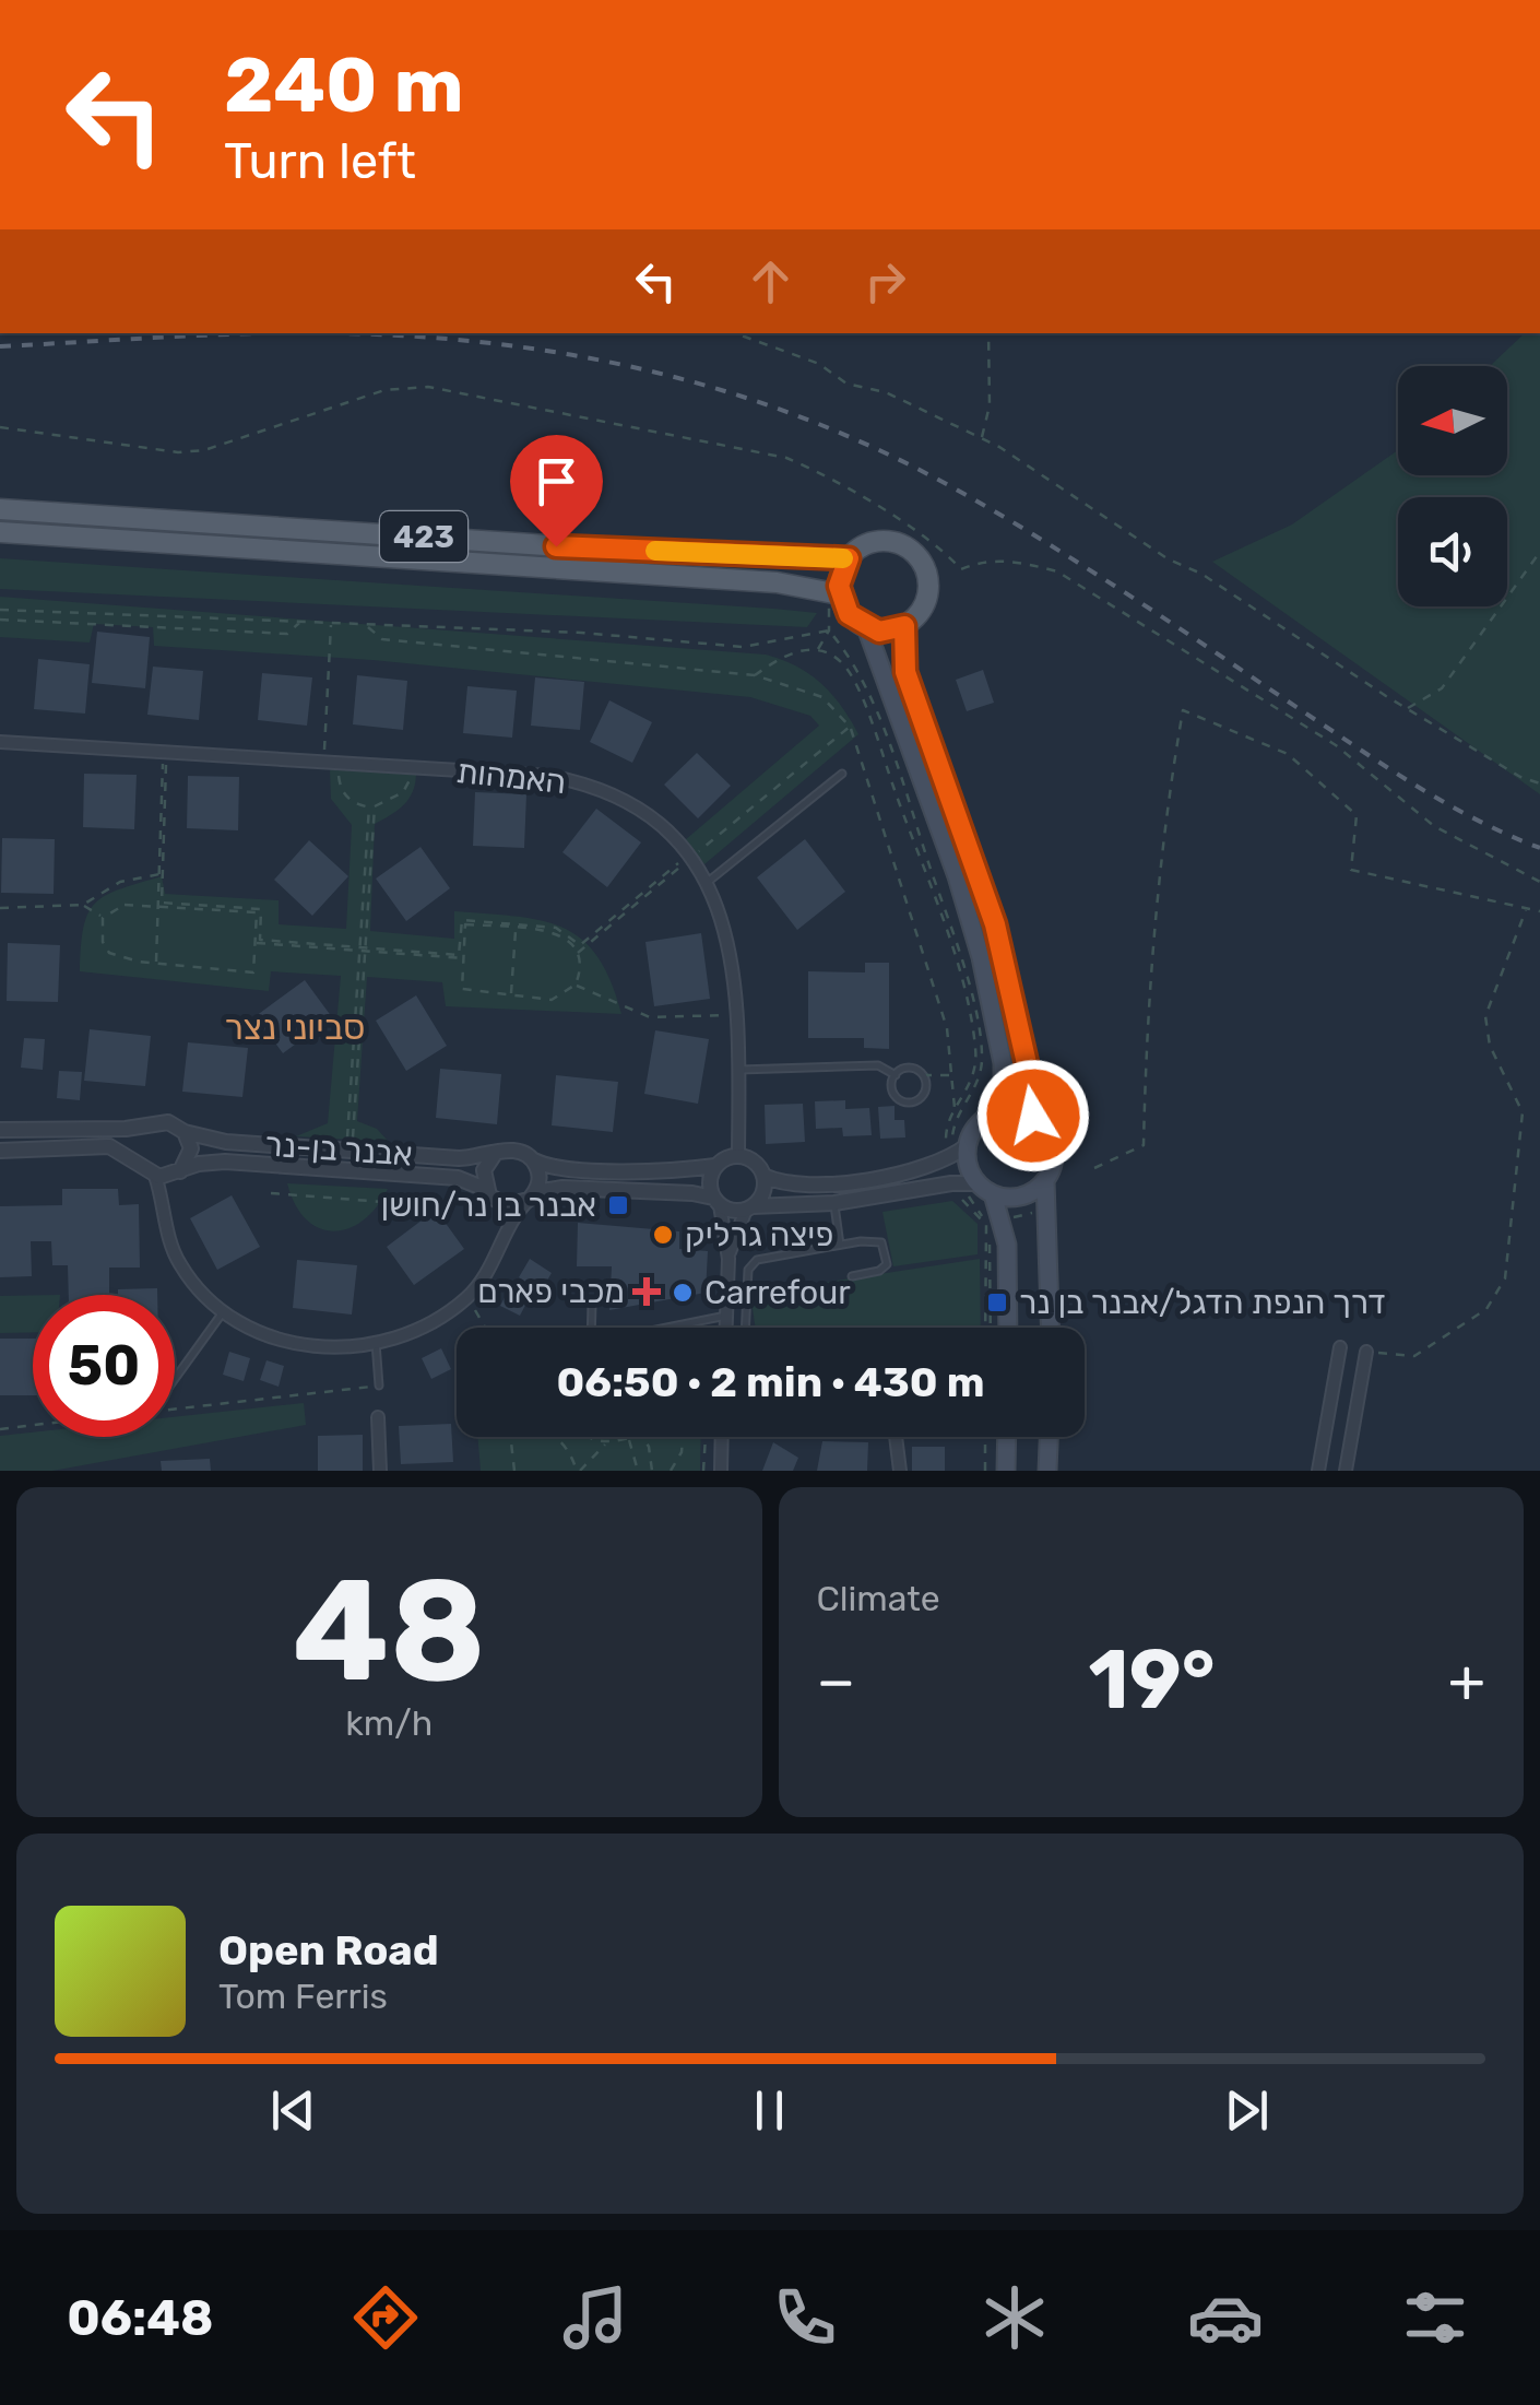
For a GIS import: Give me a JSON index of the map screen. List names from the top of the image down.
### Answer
{
  "streets": {
    "main road": ["423"],
    "street": ["האמהות", "אבנר בן-נר"]
  },
  "districts": ["סביוני נצר"],
  "places": {
    "transit": ["אבנר בן נר/חושן", "דרך הנפת הדגל/אבנר בן נר"],
    "other": ["פיצה גרליק", "Carrefour"],
    "health": ["מכבי פארם"]
  },
  "north": "left",
  "page": {
    "turn": ["240 m", "Turn left"],
    "limit": "50",
    "trip": "06:50 · 2 min · 430 m",
    "tile": [
      ["48", "km/h"],
      "Climate"
    ],
    "heat": ["−", "19°", "+"],
    "song": ["Open Road", "Tom Ferris"],
    "tabs": "06:48"
  }
}
